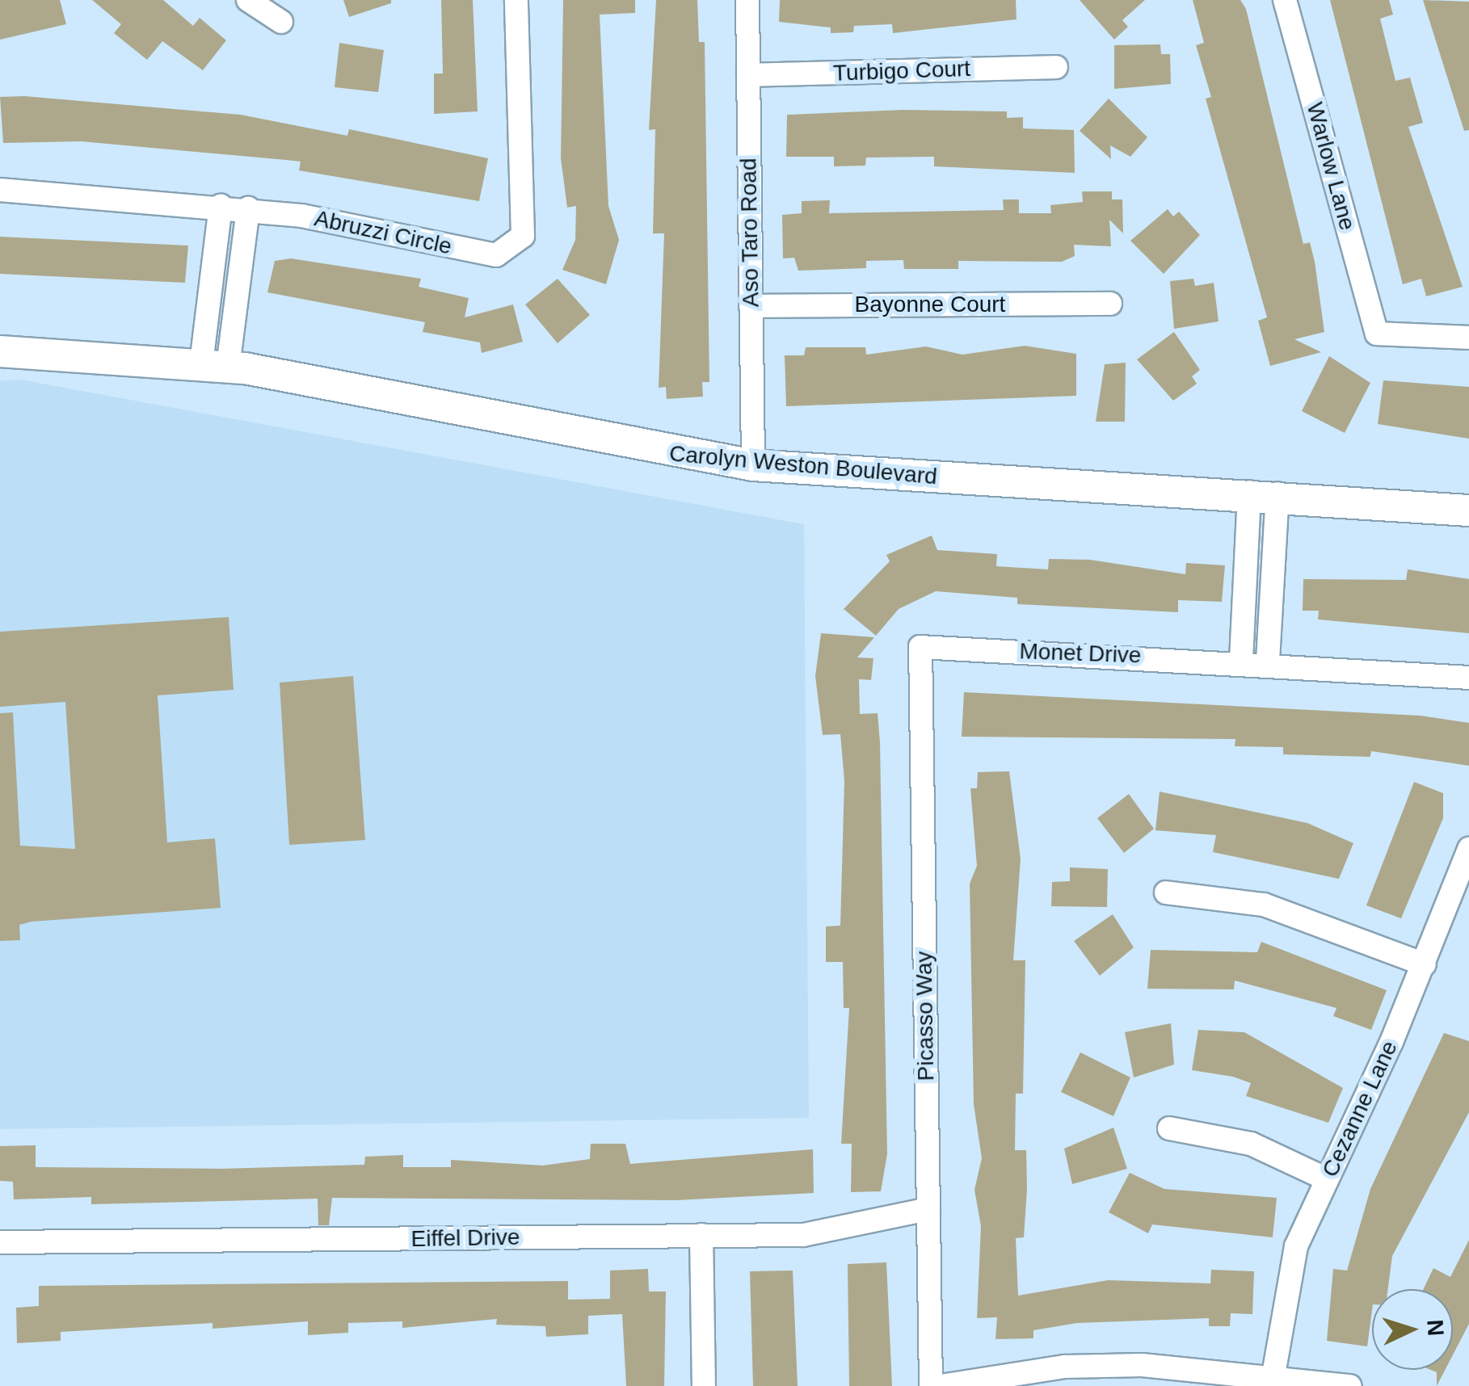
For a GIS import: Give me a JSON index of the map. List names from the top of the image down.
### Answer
{
  "streets": {
    "street": [
      "Turbigo Court",
      "Warlow Lane",
      "Abruzzi Circle",
      "Aso Taro Road",
      "Bayonne Court",
      "Carolyn Weston Boulevard",
      "Monet Drive",
      "Picasso Way",
      "Cezanne Lane",
      "Eiffel Drive"
    ]
  },
  "crossings": [
    ["Turbigo Court", "Aso Taro Road"],
    ["Aso Taro Road", "Bayonne Court"],
    ["Aso Taro Road", "Carolyn Weston Boulevard"],
    ["Monet Drive", "Picasso Way"],
    ["Picasso Way", "Eiffel Drive"]
  ],
  "north": "right"
}
